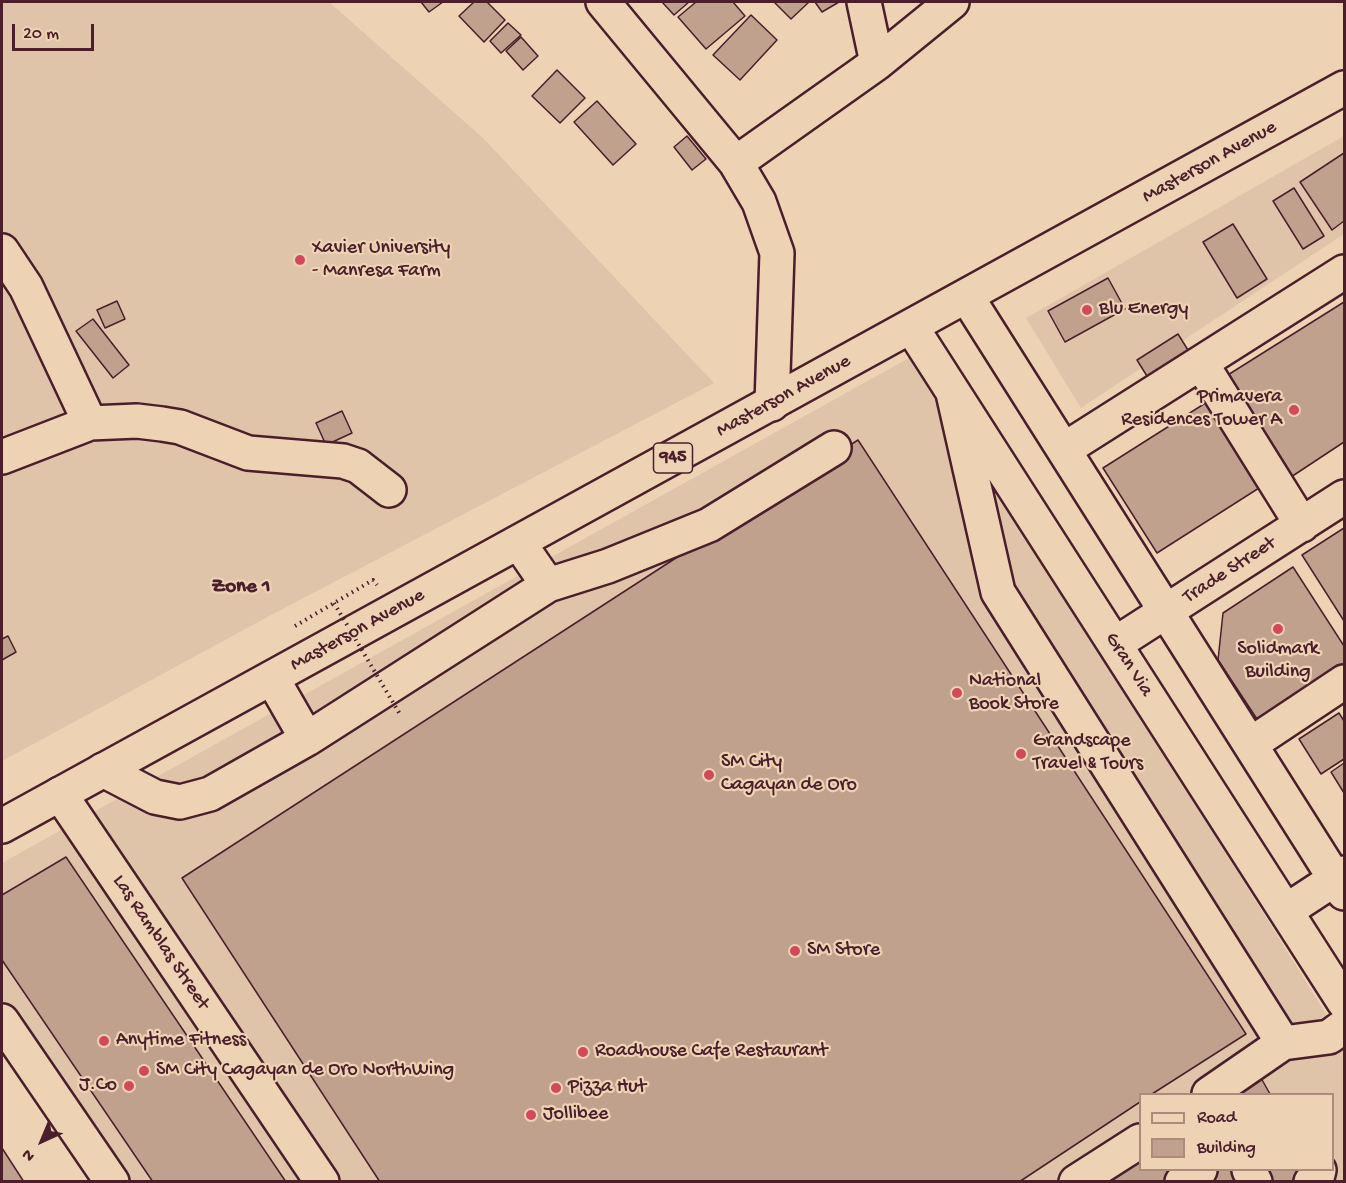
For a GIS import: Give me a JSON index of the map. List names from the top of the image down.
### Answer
{
  "streets": {
    "street": [
      "Masterson Avenue",
      "945",
      "Trade Street",
      "Gran Via",
      "Las Ramblas Street"
    ]
  },
  "crossings": [
    ["Masterson Avenue", "Gran Via"],
    ["Masterson Avenue", "Las Ramblas Street"],
    ["Trade Street", "Gran Via"]
  ],
  "districts": ["Zone 1"],
  "places": [
    "Xavier University - Manresa Farm",
    "Blu Energy",
    "Primavera Residences Tower A",
    "Solidmark Building",
    "National Book Store",
    "Grandscape Travel & Tours",
    "SM City Cagayan de Oro",
    "SM Store",
    "Anytime Fitness",
    "Roadhouse Cafe Restaurant",
    "SM City Cagayan de Oro NorthWing",
    "J.Co",
    "Pizza Hut",
    "Jollibee"
  ],
  "legend": ["Road", "Building"],
  "scale_bar": "20 m",
  "north": "bottom left"
}
